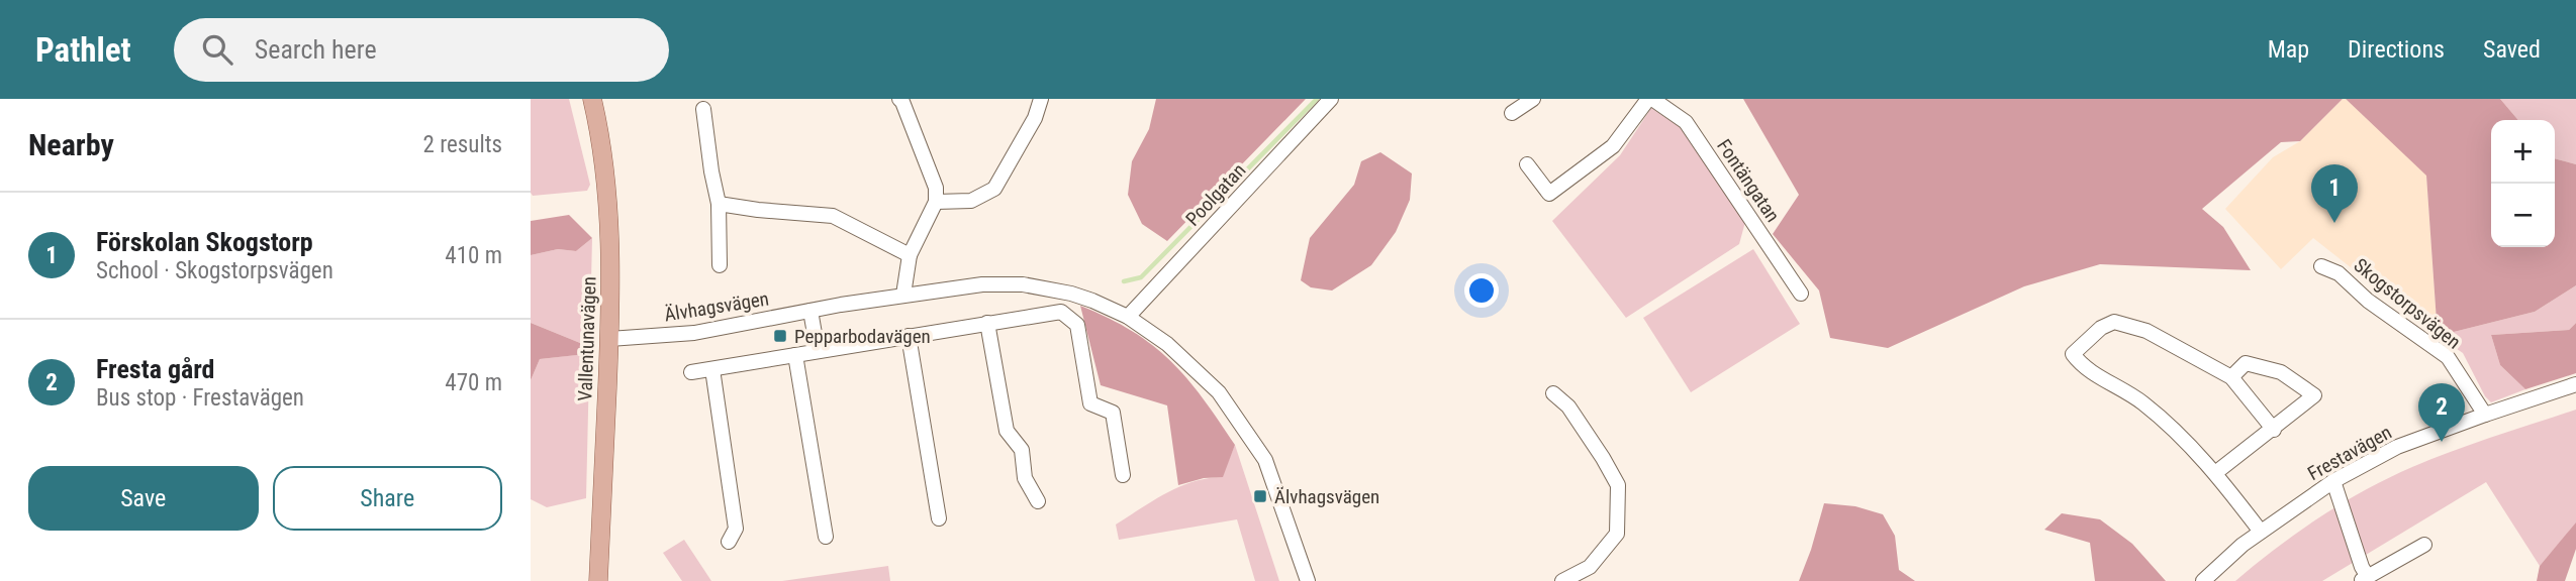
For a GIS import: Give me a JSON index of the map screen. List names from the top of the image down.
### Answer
{
  "streets": {
    "main road": ["Vallentunavägen"],
    "street": [
      "Fontängatan",
      "Poolgatan",
      "Skogstorpsvägen",
      "Älvhagsvägen",
      "Frestavägen"
    ]
  },
  "crossings": [
    ["Poolgatan", "Älvhagsvägen"],
    ["Skogstorpsvägen", "Frestavägen"],
    ["Älvhagsvägen", "Vallentunavägen"]
  ],
  "places": {
    "transit": ["Pepparbodavägen", "Älvhagsvägen"]
  },
  "page": {
    "header": "Pathlet",
    "search": "Search here",
    "nav": ["Map", "Directions", "Saved"],
    "heading": ["Nearby", "2 results"],
    "map_buttons": ["+", "−"],
    "pins": ["1", "2"],
    "list": [
      {
        "mark": "1",
        "name": "Förskolan Skogstorp",
        "note": "School · Skogstorpsvägen",
        "value": "410 m"
      },
      {
        "mark": "2",
        "name": "Fresta gård",
        "note": "Bus stop · Frestavägen",
        "value": "470 m"
      }
    ],
    "buttons": ["Save", "Share"]
  }
}
